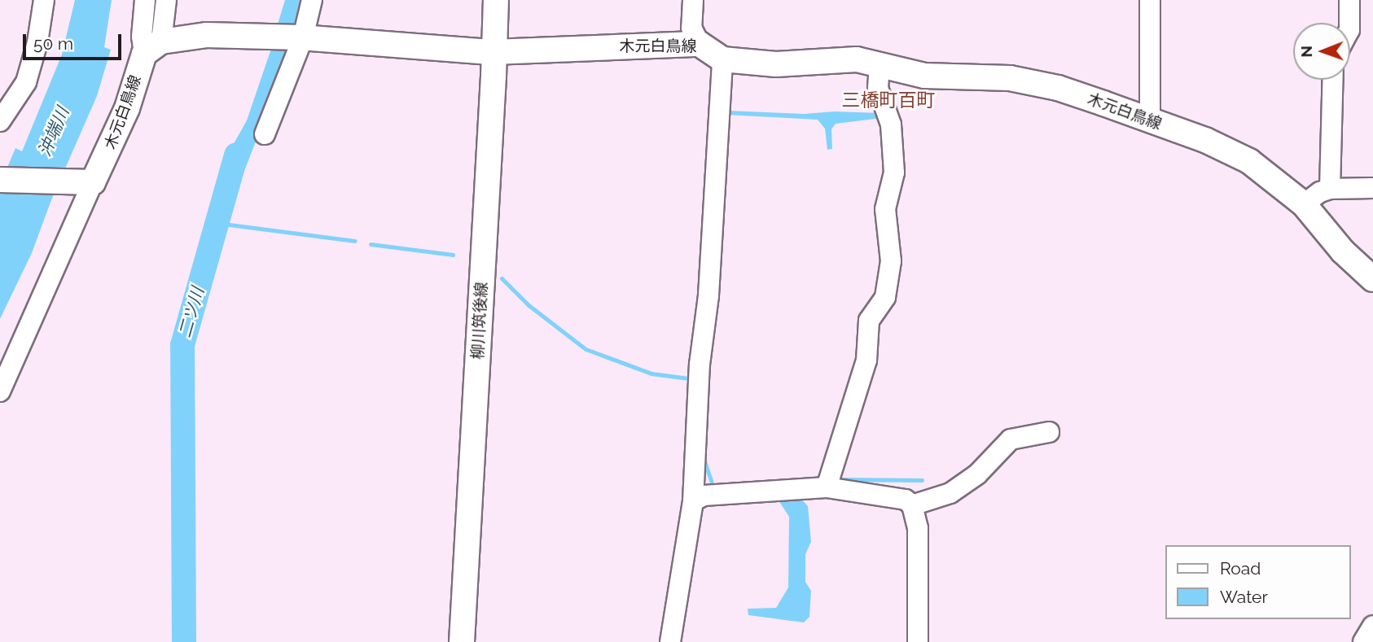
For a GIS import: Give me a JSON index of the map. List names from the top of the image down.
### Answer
{
  "streets": {
    "main road": ["木元白鳥線", "柳川筑後線"]
  },
  "crossings": [
    ["木元白鳥線", "柳川筑後線"]
  ],
  "districts": ["三橋町百町"],
  "water": ["沖端川", "二ツ川"],
  "legend": ["Road", "Water"],
  "scale_bar": "50 m",
  "north": "left"
}
